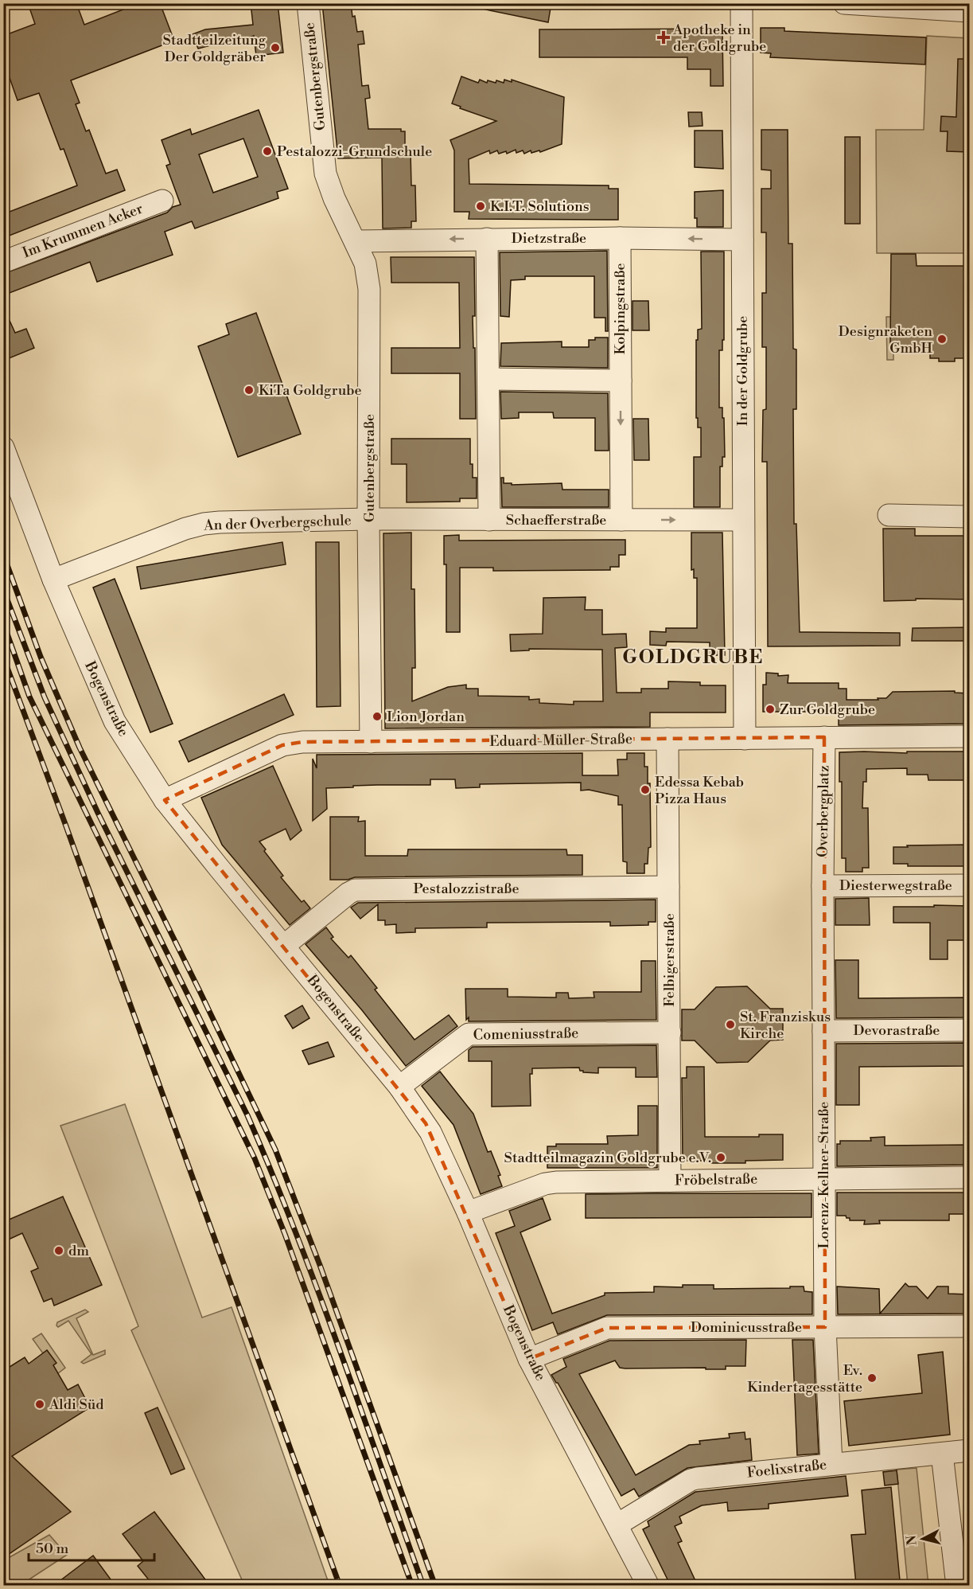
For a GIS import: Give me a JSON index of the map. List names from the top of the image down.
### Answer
{
  "streets": {
    "street": [
      "Gutenbergstraße",
      "Im Krummen Acker",
      "Dietzstraße",
      "Kolpingstraße",
      "In der Goldgrube",
      "Schaefferstraße",
      "An der Overbergschule",
      "Bogenstraße",
      "Eduard-Müller-Straße",
      "Overbergplatz",
      "Diesterwegstraße",
      "Pestalozzistraße",
      "Felbigerstraße",
      "Devorastraße",
      "Comeniusstraße",
      "Lorenz-Kellner-Straße",
      "Fröbelstraße",
      "Dominicusstraße",
      "Foelixstraße"
    ]
  },
  "crossings": [
    ["Gutenbergstraße", "Dietzstraße"],
    ["Gutenbergstraße", "Schaefferstraße"],
    ["Gutenbergstraße", "An der Overbergschule"],
    ["Gutenbergstraße", "Eduard-Müller-Straße"],
    ["Dietzstraße", "Kolpingstraße"],
    ["Dietzstraße", "In der Goldgrube"],
    ["Kolpingstraße", "Schaefferstraße"],
    ["In der Goldgrube", "Schaefferstraße"],
    ["In der Goldgrube", "Eduard-Müller-Straße"],
    ["Schaefferstraße", "An der Overbergschule"],
    ["An der Overbergschule", "Bogenstraße"],
    ["Bogenstraße", "Eduard-Müller-Straße"],
    ["Bogenstraße", "Pestalozzistraße"],
    ["Bogenstraße", "Comeniusstraße"],
    ["Bogenstraße", "Fröbelstraße"],
    ["Bogenstraße", "Dominicusstraße"],
    ["Bogenstraße", "Foelixstraße"],
    ["Eduard-Müller-Straße", "Overbergplatz"],
    ["Eduard-Müller-Straße", "Felbigerstraße"],
    ["Overbergplatz", "Diesterwegstraße"],
    ["Overbergplatz", "Lorenz-Kellner-Straße"],
    ["Diesterwegstraße", "Lorenz-Kellner-Straße"],
    ["Pestalozzistraße", "Felbigerstraße"],
    ["Felbigerstraße", "Comeniusstraße"],
    ["Felbigerstraße", "Fröbelstraße"],
    ["Devorastraße", "Lorenz-Kellner-Straße"],
    ["Lorenz-Kellner-Straße", "Fröbelstraße"],
    ["Lorenz-Kellner-Straße", "Dominicusstraße"],
    ["Lorenz-Kellner-Straße", "Foelixstraße"]
  ],
  "one_way": ["Dietzstraße"],
  "districts": ["GOLDGRUBE"],
  "places": {
    "health": ["Apotheke in der Goldgrube"],
    "other": [
      "Stadtteilzeitung Der Goldgräber",
      "Pestalozzi-Grundschule",
      "K.I.T. Solutions",
      "Designraketen GmbH",
      "KiTa Goldgrube",
      "Zur Goldgrube",
      "Lion Jordan",
      "Edessa Kebab Pizza Haus",
      "St. Franziskus Kirche",
      "Stadtteilmagazin Goldgrube e.V.",
      "dm",
      "Ev. Kindertagesstätte",
      "Aldi Süd"
    ]
  },
  "scale_bar": "50 m",
  "north": "left"
}
